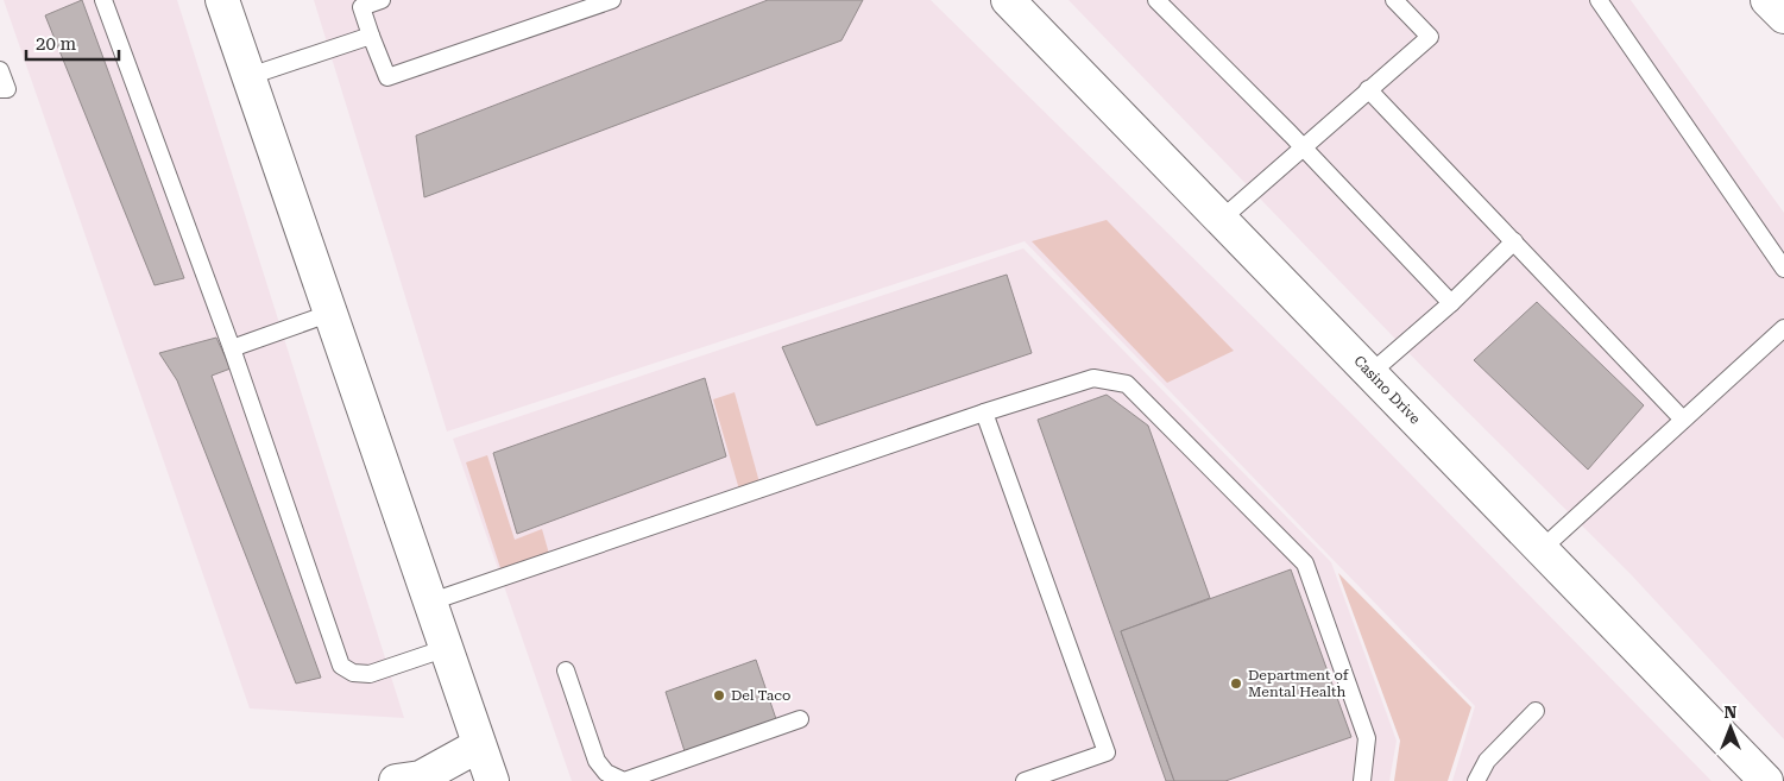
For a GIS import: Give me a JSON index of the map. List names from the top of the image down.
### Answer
{
  "streets": {
    "main road": ["Casino Drive"]
  },
  "places": ["Department of Mental Health", "Del Taco"],
  "scale_bar": "20 m",
  "north": "top"
}
